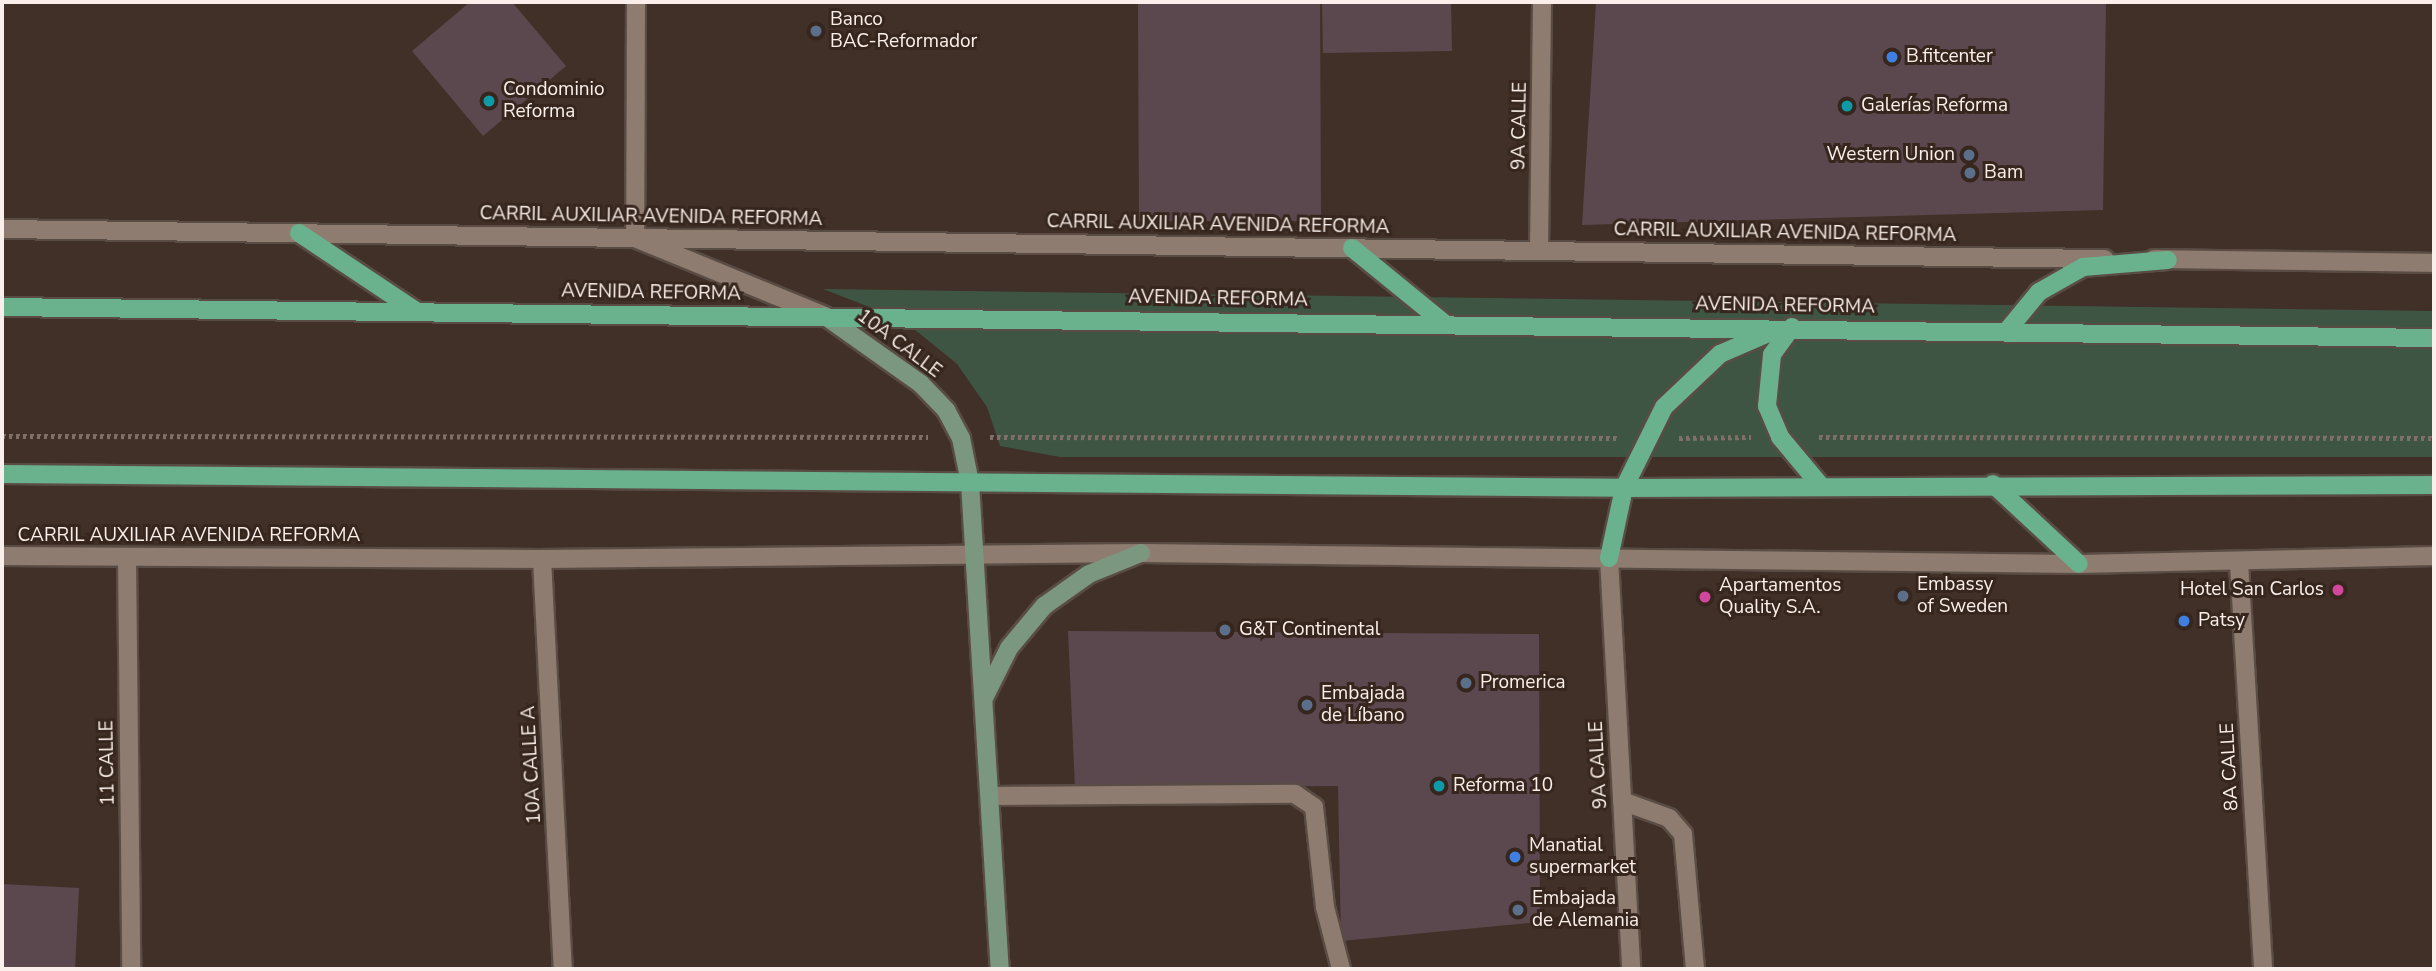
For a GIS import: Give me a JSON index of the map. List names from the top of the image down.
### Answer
{
  "streets": {
    "main road": ["AVENIDA REFORMA", "10A CALLE"],
    "street": [
      "9A CALLE",
      "CARRIL AUXILIAR AVENIDA REFORMA",
      "11 CALLE",
      "10A CALLE A",
      "8A CALLE"
    ]
  },
  "crossings": [
    ["9A CALLE", "CARRIL AUXILIAR AVENIDA REFORMA"],
    ["CARRIL AUXILIAR AVENIDA REFORMA", "10A CALLE"],
    ["CARRIL AUXILIAR AVENIDA REFORMA", "11 CALLE"],
    ["CARRIL AUXILIAR AVENIDA REFORMA", "10A CALLE A"],
    ["CARRIL AUXILIAR AVENIDA REFORMA", "8A CALLE"],
    ["AVENIDA REFORMA", "10A CALLE"]
  ],
  "places": [
    "Banco BAC-Reformador",
    "B.fitcenter",
    "Condominio Reforma",
    "Galerías Reforma",
    "Western Union",
    "Bam",
    "Hotel San Carlos",
    "Embassy of Sweden",
    "Apartamentos Quality S.A.",
    "Patsy",
    "G&T Continental",
    "Promerica",
    "Embajada de Líbano",
    "Reforma 10",
    "Manatial supermarket",
    "Embajada de Alemania"
  ]
}
